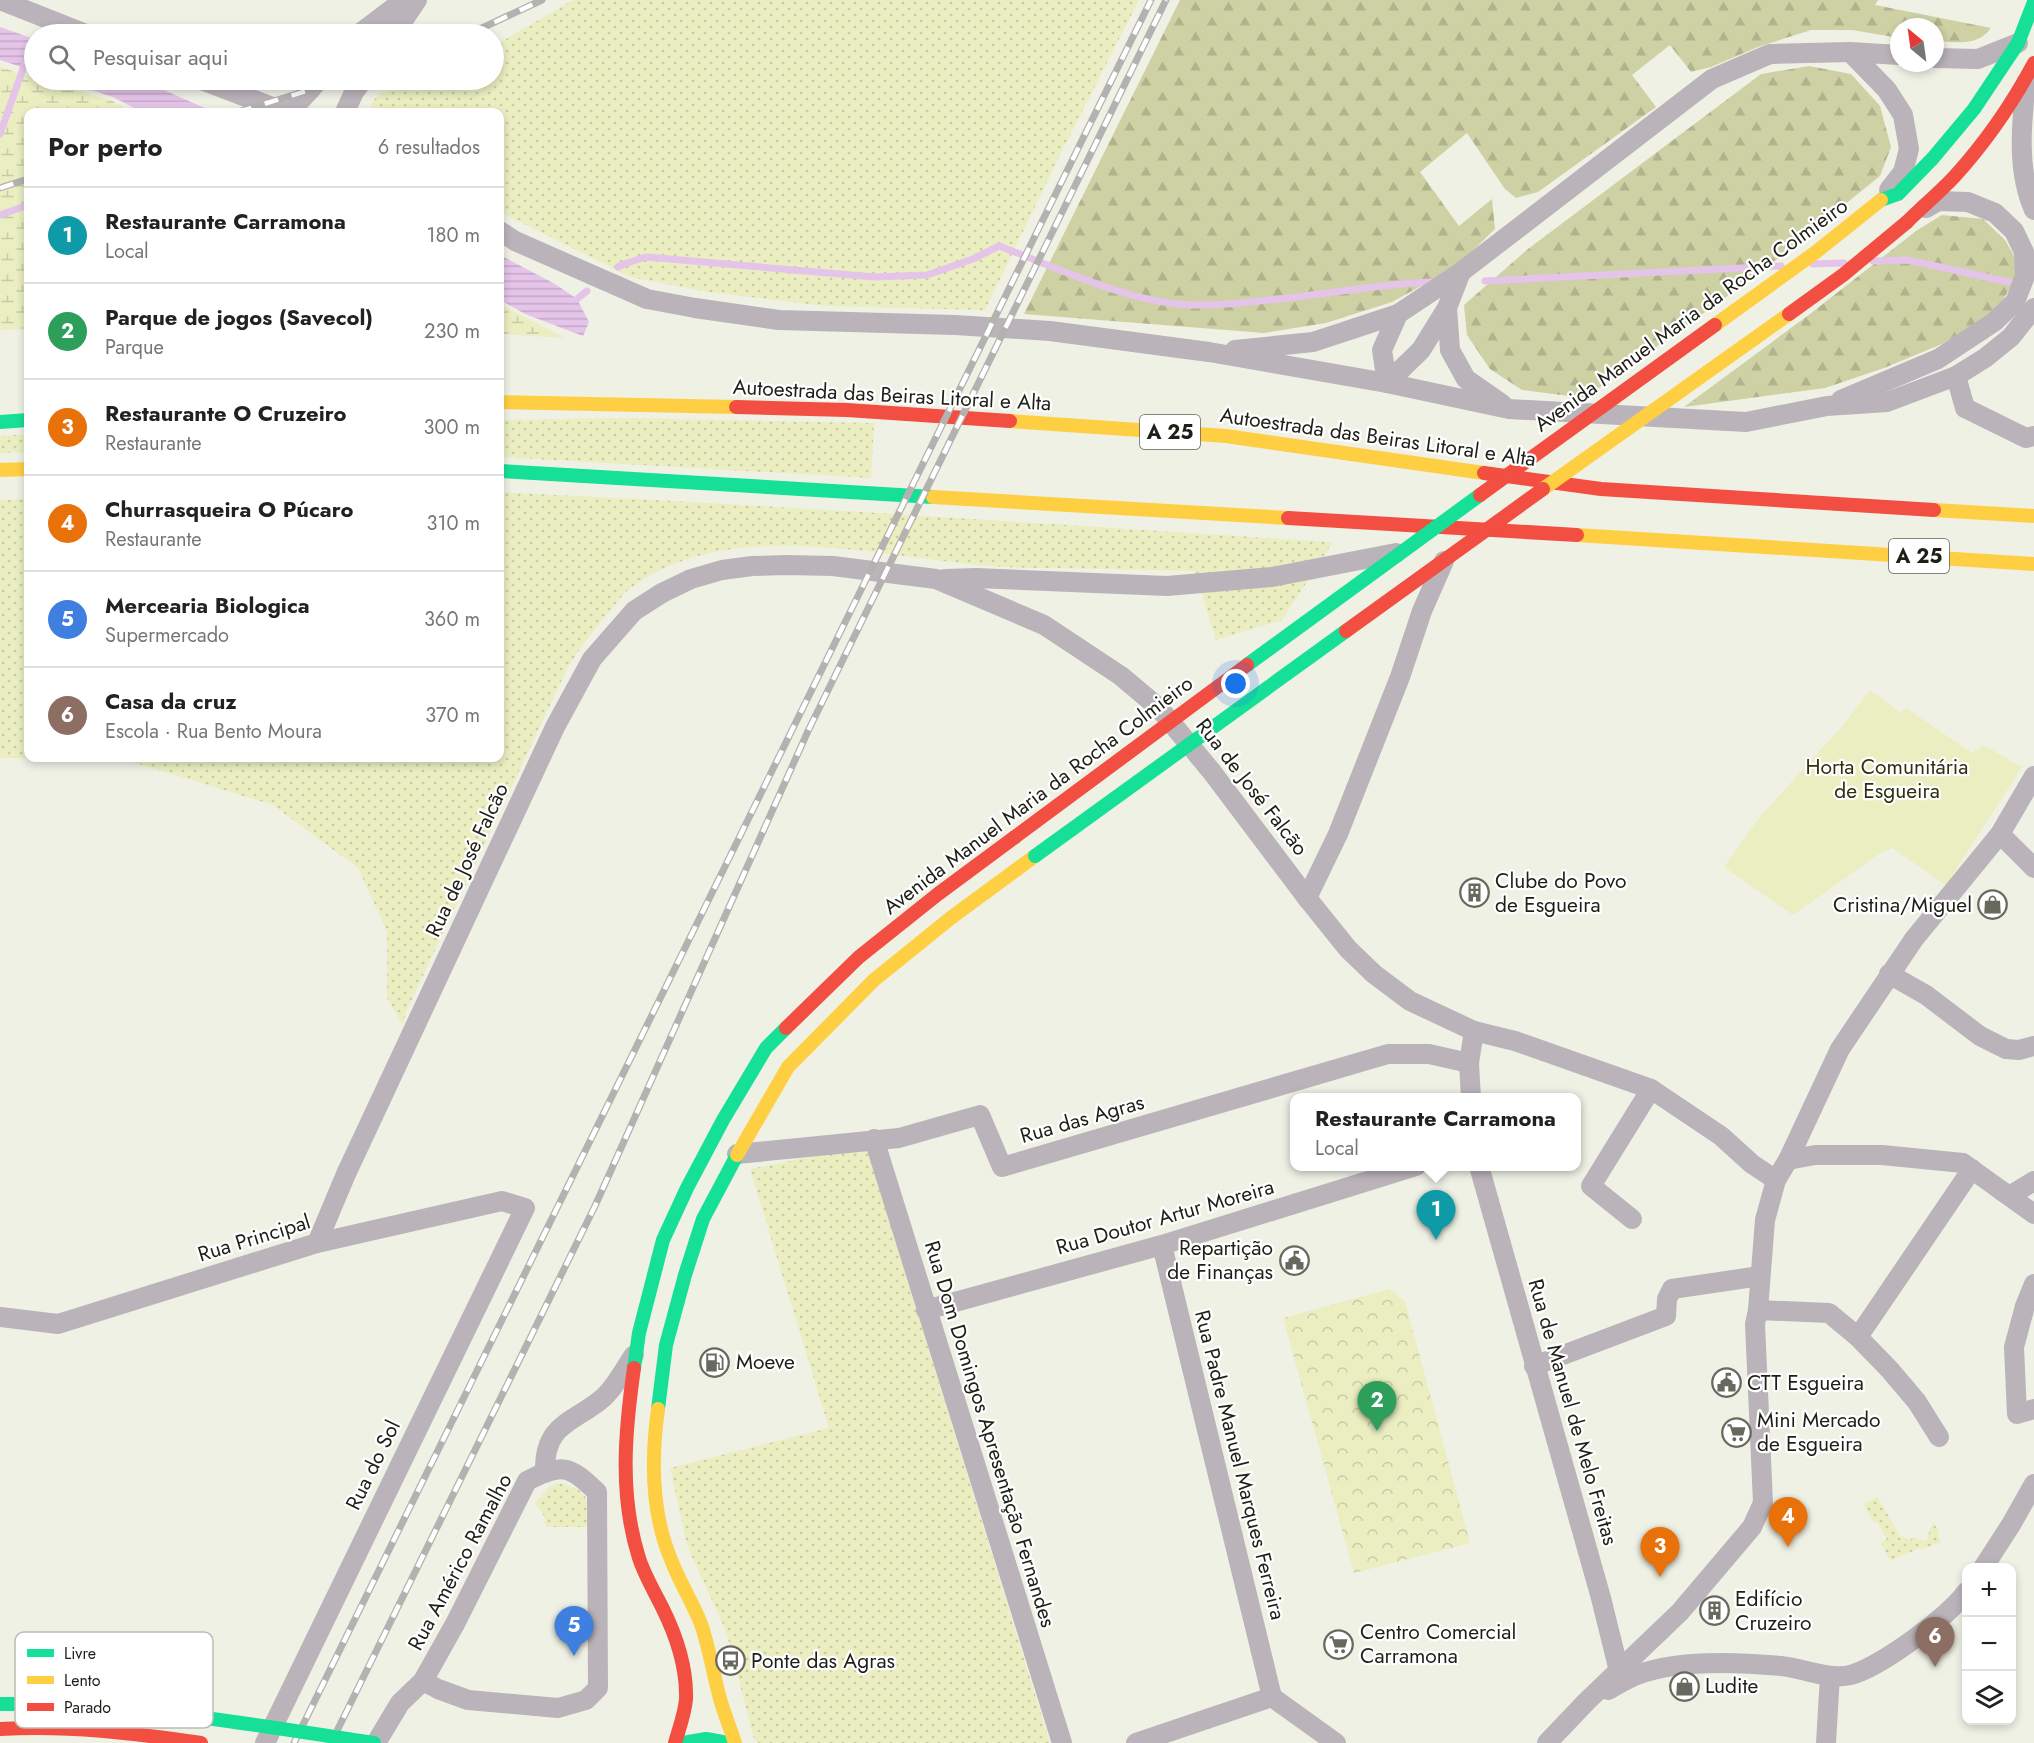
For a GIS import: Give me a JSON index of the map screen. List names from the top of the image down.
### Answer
{
  "streets": {
    "main road": ["Avenida Manuel Maria da Rocha Colmieiro", "Autoestrada das Beiras Litoral e Alta", "A 25"],
    "street": [
      "Rua de José Falcão",
      "Rua das Agras",
      "Rua Doutor Artur Moreira",
      "Rua Principal",
      "Rua de Manuel de Melo Freitas",
      "Rua Dom Domingos Apresentação Fernandes",
      "Rua do Sol",
      "Rua Padre Manuel Marques Ferreira",
      "Rua Américo Ramalho"
    ]
  },
  "crossings": [
    ["Avenida Manuel Maria da Rocha Colmieiro", "Rua Américo Ramalho"],
    ["Rua de José Falcão", "Rua Principal"],
    ["Rua das Agras", "Rua Dom Domingos Apresentação Fernandes"],
    ["Rua Doutor Artur Moreira", "Rua Dom Domingos Apresentação Fernandes"],
    ["Rua Doutor Artur Moreira", "Rua Padre Manuel Marques Ferreira"],
    ["Rua Principal", "Rua do Sol"]
  ],
  "parks": ["Horta Comunitária de Esgueira"],
  "places": {
    "building": ["Clube do Povo de Esgueira", "Edifício Cruzeiro"],
    "shop": ["Cristina/Miguel", "Ludite"],
    "public building": ["Repartição de Finanças", "CTT Esgueira"],
    "fuel station": ["Moeve"],
    "supermarket": ["Mini Mercado de Esgueira", "Centro Comercial Carramona"],
    "bus stop": ["Ponte das Agras"]
  },
  "legend": ["Livre", "Lento", "Parado"],
  "north": "top left",
  "page": {
    "search": "Pesquisar aqui",
    "heading": ["Por perto", "6 resultados"],
    "list": [
      {
        "mark": "1",
        "name": "Restaurante Carramona",
        "note": "Local",
        "value": "180 m"
      },
      {
        "mark": "2",
        "name": "Parque de jogos (Savecol)",
        "note": "Parque",
        "value": "230 m"
      },
      {
        "mark": "3",
        "name": "Restaurante O Cruzeiro",
        "note": "Restaurante",
        "value": "300 m"
      },
      {
        "mark": "4",
        "name": "Churrasqueira O Púcaro",
        "note": "Restaurante",
        "value": "310 m"
      },
      {
        "mark": "5",
        "name": "Mercearia Biologica",
        "note": "Supermercado",
        "value": "360 m"
      },
      {
        "mark": "6",
        "name": "Casa da cruz",
        "note": "Escola · Rua Bento Moura",
        "value": "370 m"
      }
    ],
    "popup": ["Restaurante Carramona", "Local"],
    "pins": [
      "1",
      "2",
      "4",
      "3",
      "5",
      "6"
    ],
    "map_buttons": ["+", "−"]
  }
}
